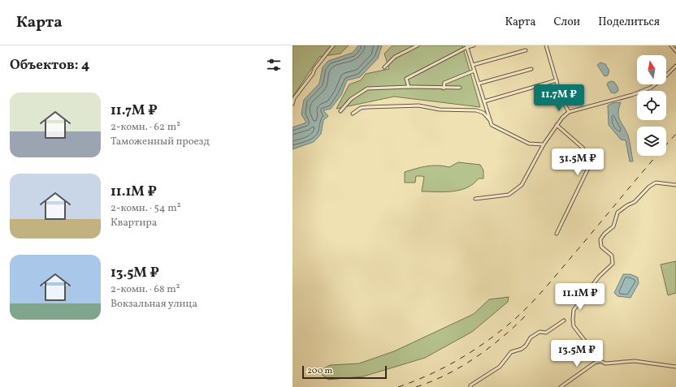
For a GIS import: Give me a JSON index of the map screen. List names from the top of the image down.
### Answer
{
  "scale_bar": "200 m",
  "north": "top",
  "page": {
    "header": "Карта",
    "nav": ["Карта", "Слои", "Поделиться"],
    "heading": "Объектов: 4",
    "list": [
      {
        "name": "11.7M ₽",
        "note": "2-комн. · 62 m² · Таможенный проезд"
      },
      {
        "name": "11.1M ₽",
        "note": "2-комн. · 54 m² · Квартира"
      },
      {
        "name": "13.5M ₽",
        "note": "2-комн. · 68 m² · Вокзальная улица"
      }
    ],
    "price": [
      "11.7M ₽",
      "31.5M ₽",
      "11.1M ₽",
      "13.5M ₽"
    ],
    "scale": "200 m"
  }
}
